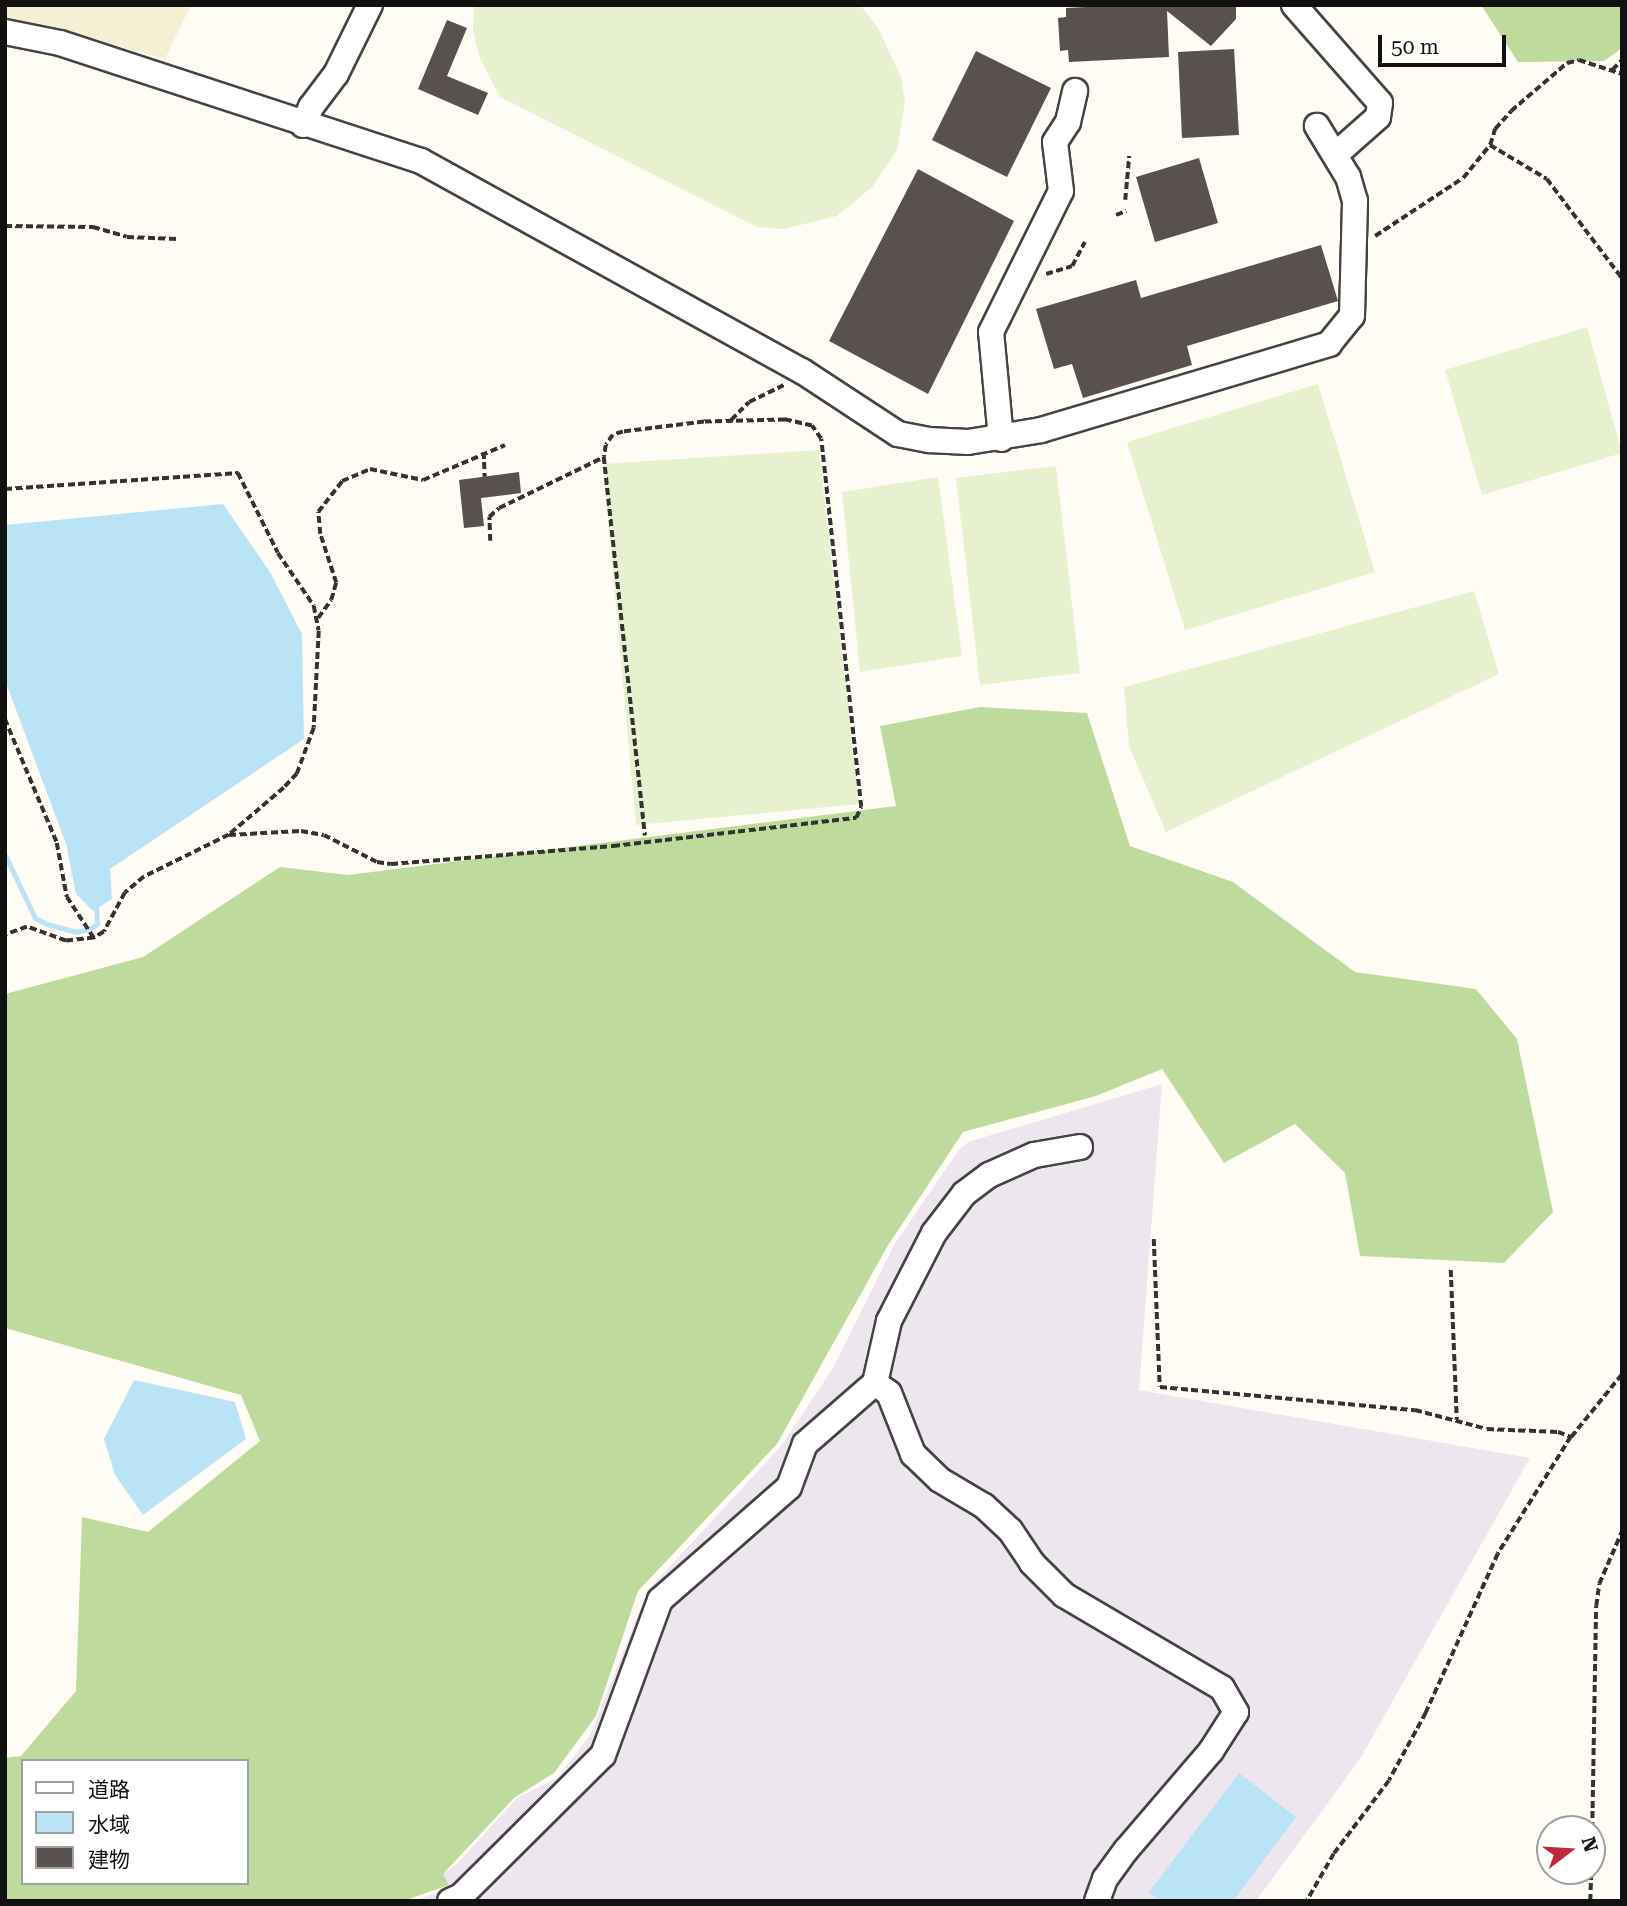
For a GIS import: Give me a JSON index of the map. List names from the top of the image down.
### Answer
{
  "legend": ["道路", "水域", "建物"],
  "scale_bar": "50 m",
  "north": "right"
}
